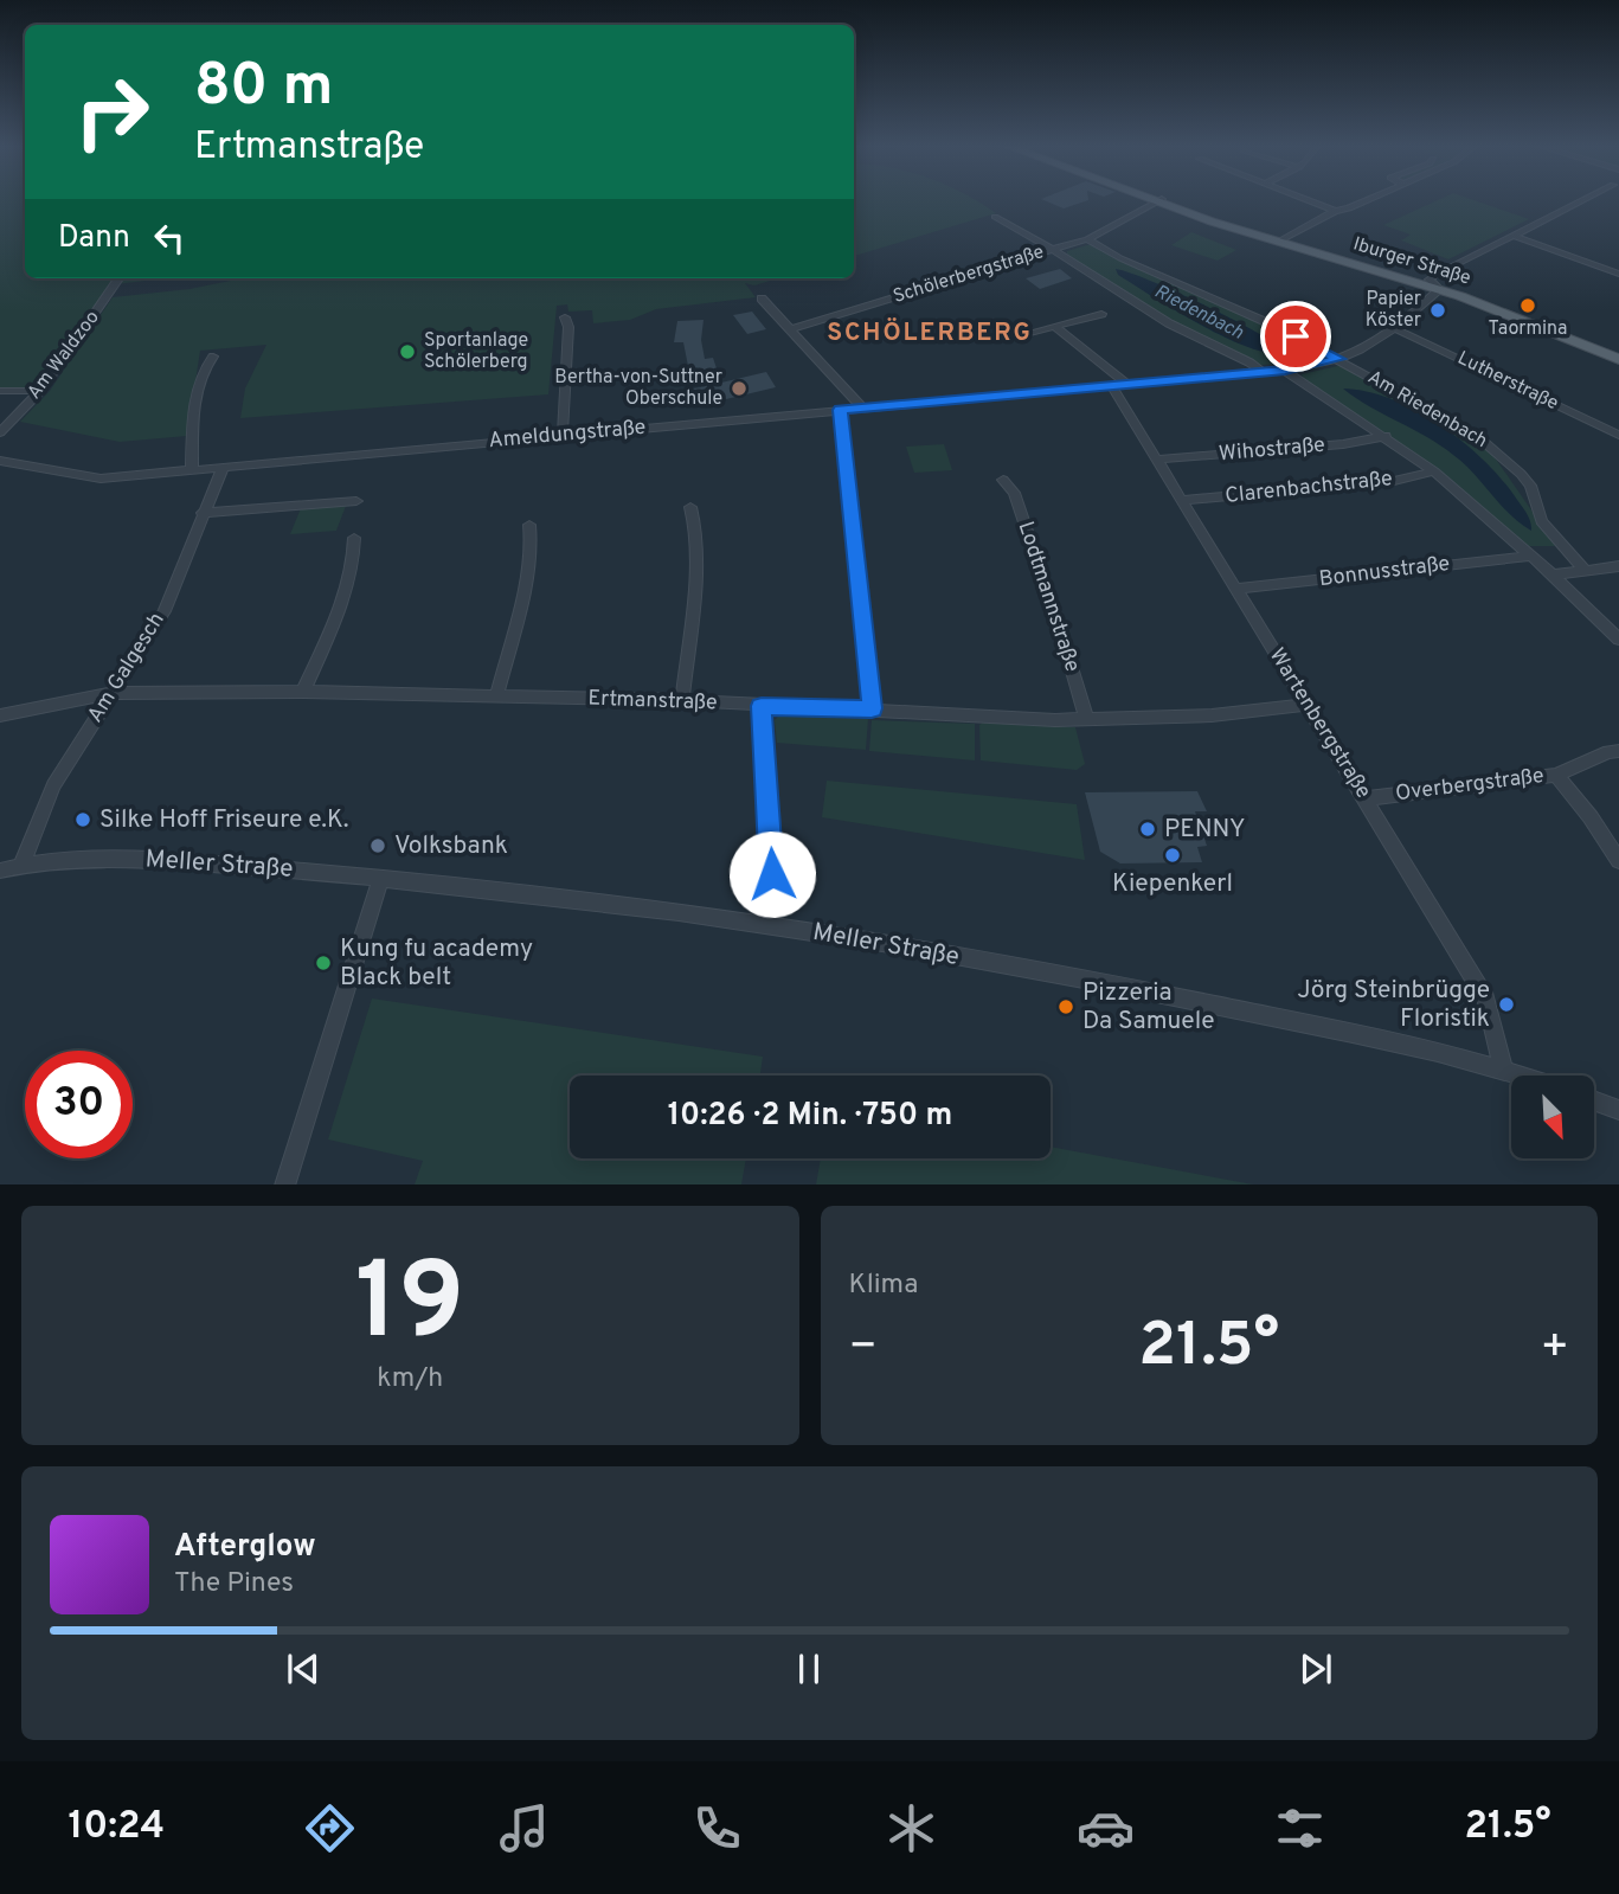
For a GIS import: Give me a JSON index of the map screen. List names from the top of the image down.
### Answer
{
  "streets": {
    "main road": ["Iburger Straße"],
    "street": [
      "Schölerbergstraße",
      "Am Waldzoo",
      "Lutherstraße",
      "Am Riedenbach",
      "Ameldungstraße",
      "Wihostraße",
      "Clarenbachstraße",
      "Bonnusstraße",
      "Lodtmannstraße",
      "Am Galgesch",
      "Ertmanstraße",
      "Wartenbergstraße",
      "Overbergstraße",
      "Meller Straße"
    ]
  },
  "crossings": [
    ["Iburger Straße", "Schölerbergstraße"],
    ["Iburger Straße", "Ameldungstraße"],
    ["Schölerbergstraße", "Am Riedenbach"],
    ["Lutherstraße", "Ameldungstraße"],
    ["Am Riedenbach", "Ameldungstraße"],
    ["Am Riedenbach", "Wihostraße"],
    ["Am Riedenbach", "Clarenbachstraße"],
    ["Am Riedenbach", "Bonnusstraße"],
    ["Ameldungstraße", "Am Galgesch"],
    ["Ameldungstraße", "Wartenbergstraße"],
    ["Wihostraße", "Wartenbergstraße"],
    ["Clarenbachstraße", "Wartenbergstraße"],
    ["Bonnusstraße", "Wartenbergstraße"],
    ["Lodtmannstraße", "Ertmanstraße"],
    ["Am Galgesch", "Ertmanstraße"],
    ["Am Galgesch", "Meller Straße"],
    ["Ertmanstraße", "Wartenbergstraße"],
    ["Wartenbergstraße", "Overbergstraße"],
    ["Wartenbergstraße", "Meller Straße"]
  ],
  "districts": ["SCHÖLERBERG"],
  "water": ["Riedenbach"],
  "places": [
    "Taormina",
    "Papier Köster",
    "Sportanlage Schölerberg",
    "Bertha-von-Suttner Oberschule",
    "Silke Hoff Friseure e.K.",
    "PENNY",
    "Volksbank",
    "Kiepenkerl",
    "Kung fu academy Black belt",
    "Jörg Steinbrügge Floristik",
    "Pizzeria Da Samuele"
  ],
  "north": "bottom right",
  "page": {
    "turn": ["80 m", "Ertmanstraße"],
    "then": "Dann",
    "limit": "30",
    "trip": "10:26 · 2 Min. · 750 m",
    "tile": [
      ["19", "km/h"],
      "Klima"
    ],
    "heat": ["−", "21.5°", "+"],
    "song": ["Afterglow", "The Pines"],
    "tabs": ["10:24", "21.5°"]
  }
}
